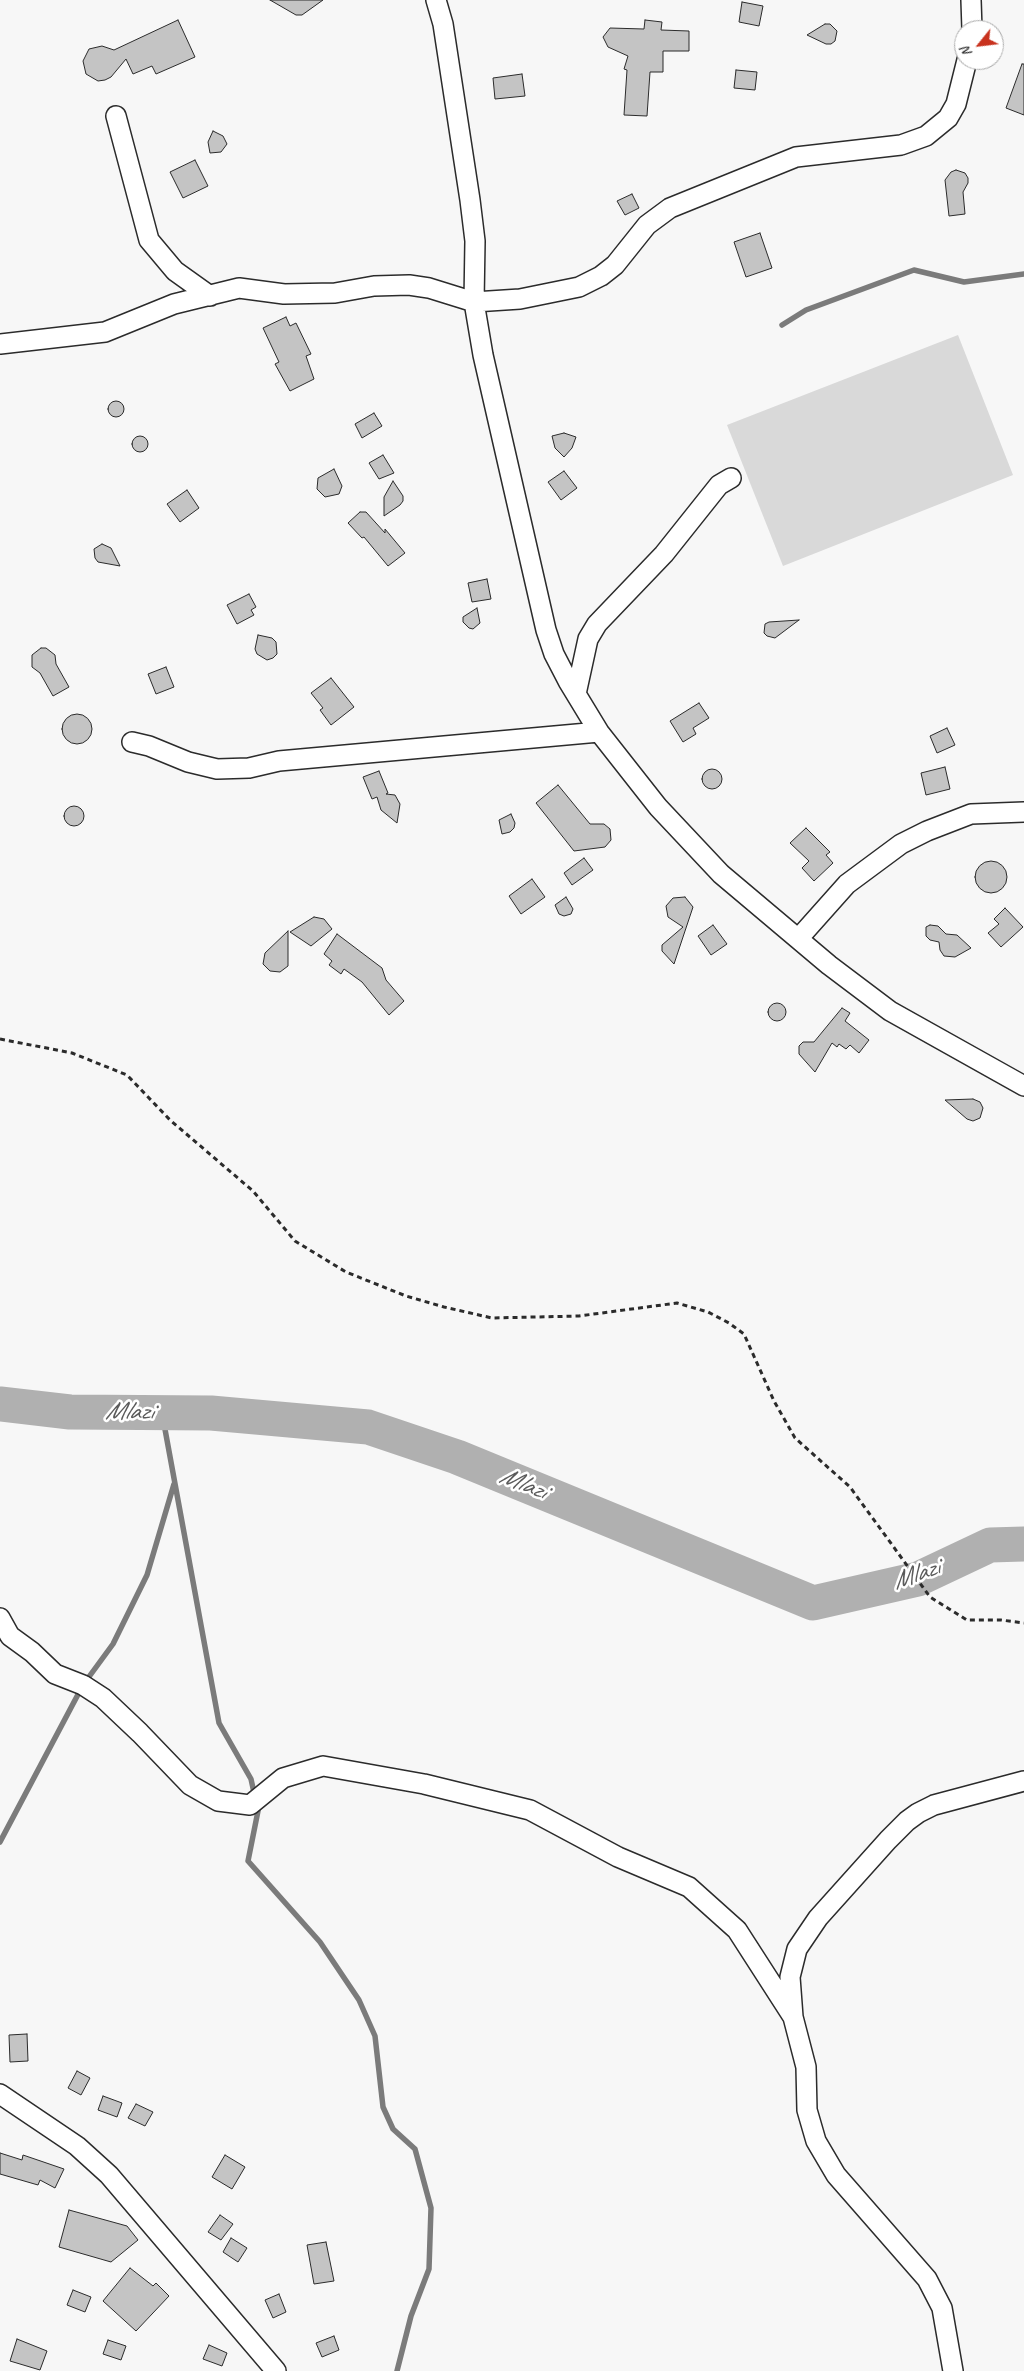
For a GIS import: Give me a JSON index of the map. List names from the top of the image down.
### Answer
{
  "water": ["Mlazi"],
  "north": "bottom left"
}
